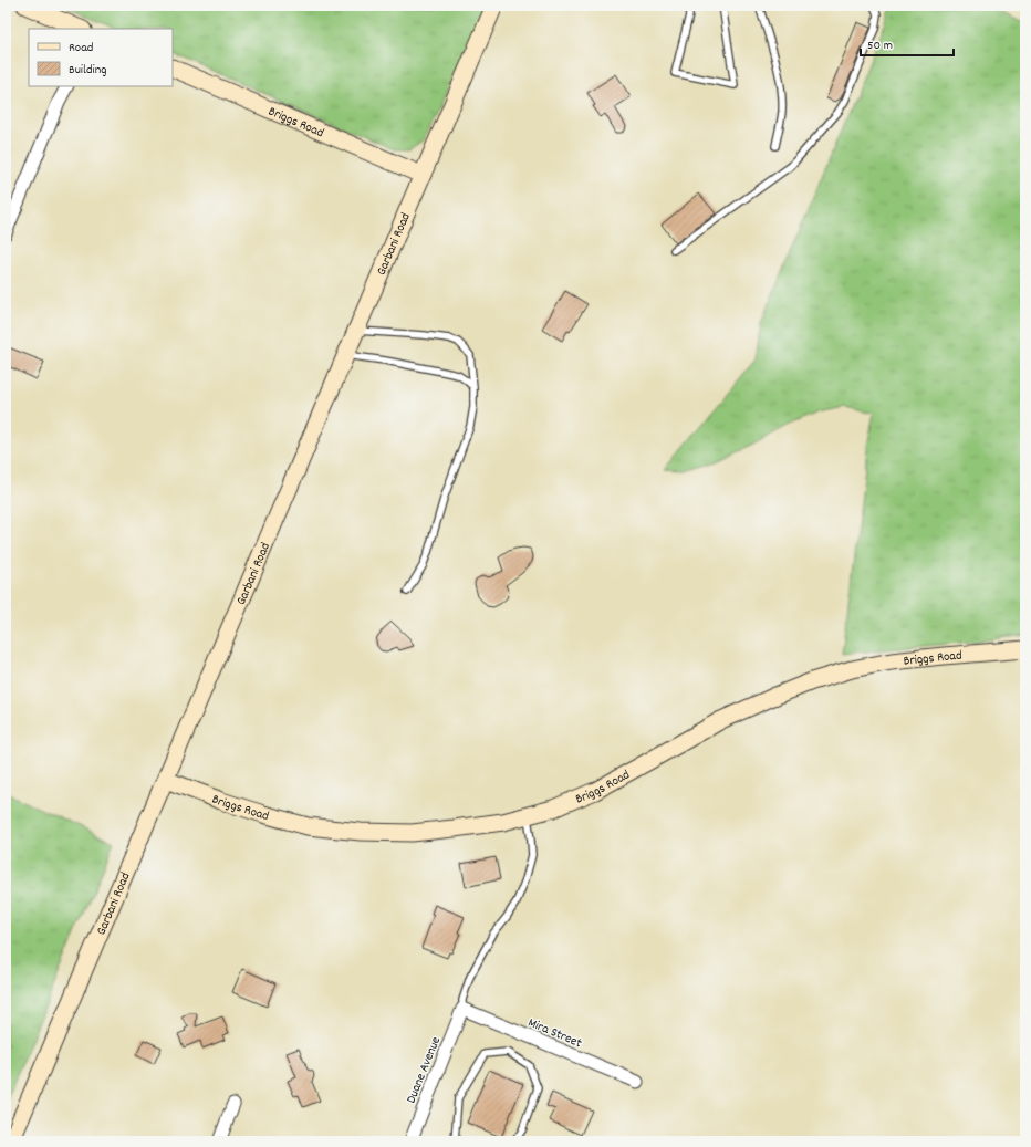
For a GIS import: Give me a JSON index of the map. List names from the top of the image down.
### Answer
{
  "streets": {
    "street": [
      "Briggs Road",
      "Garbani Road",
      "Mira Street",
      "Duane Avenue"
    ]
  },
  "crossings": [
    ["Briggs Road", "Garbani Road"],
    ["Mira Street", "Duane Avenue"]
  ],
  "legend": ["Road", "Building"],
  "scale_bar": "50 m"
}
